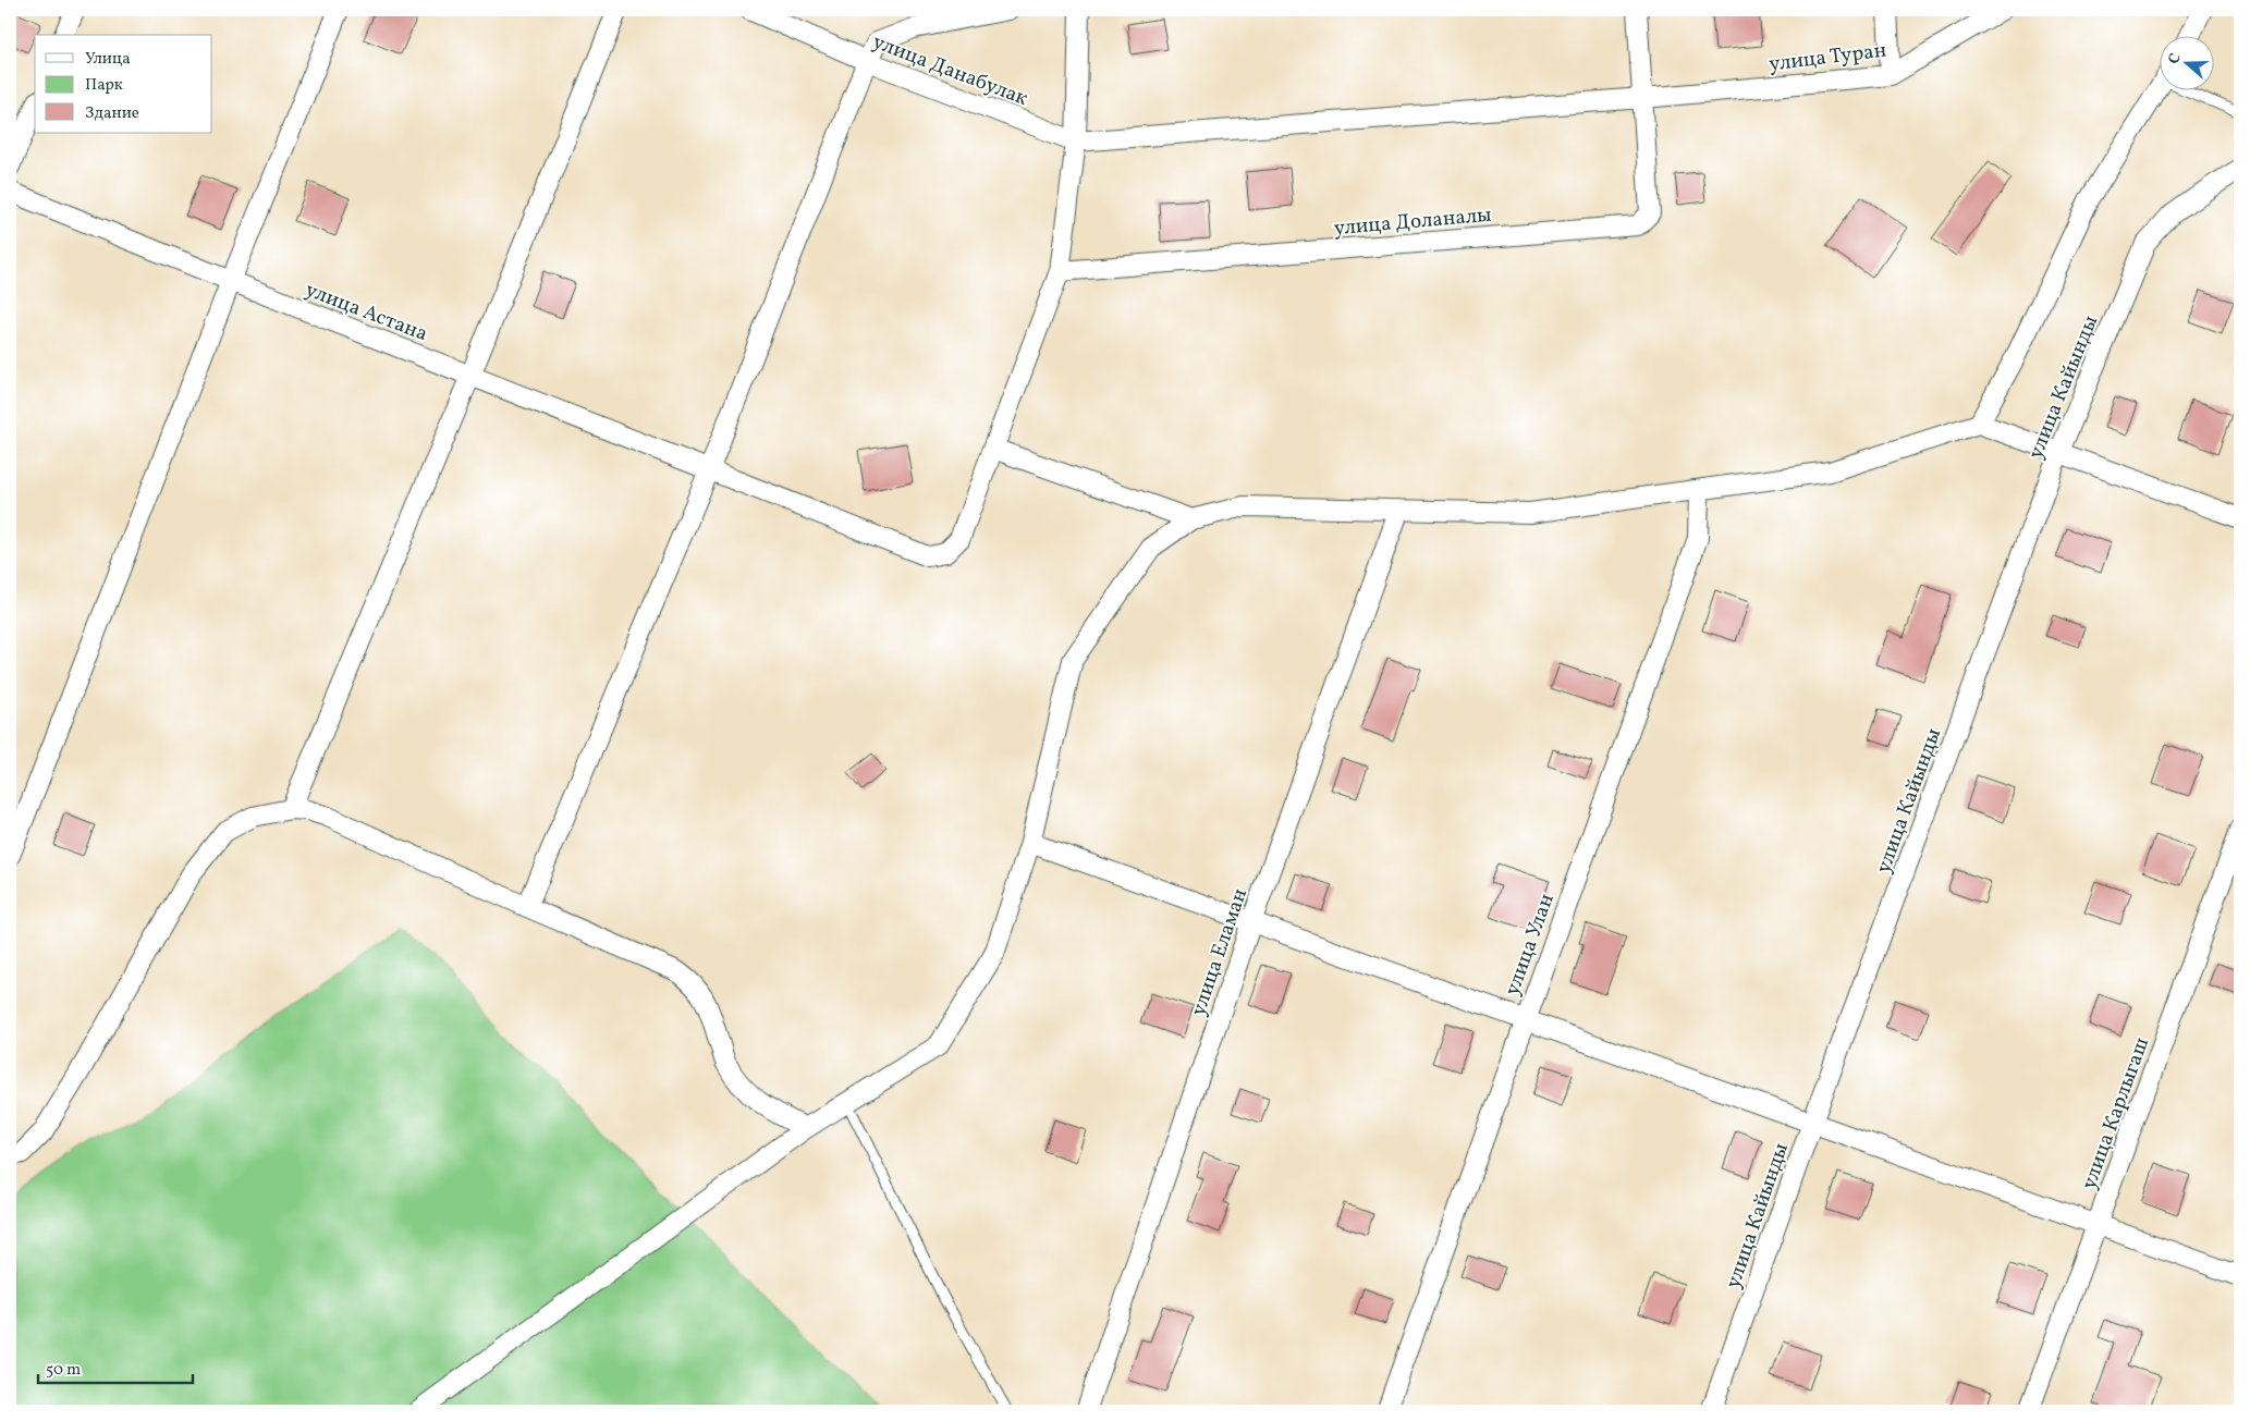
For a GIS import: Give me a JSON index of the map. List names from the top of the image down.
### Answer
{
  "streets": {
    "street": [
      "улица Туран",
      "улица Данабулак",
      "улица Доланалы",
      "улица Астана",
      "улица Кайынды",
      "улица Улан",
      "улица Еламан",
      "улица Карлыгаш"
    ]
  },
  "crossings": [
    ["улица Туран", "улица Данабулак"],
    ["улица Туран", "улица Доланалы"],
    ["улица Туран", "улица Астана"],
    ["улица Данабулак", "улица Астана"],
    ["улица Доланалы", "улица Астана"]
  ],
  "legend": ["Улица", "Парк", "Здание"],
  "scale_bar": "50 m",
  "north": "left"
}
